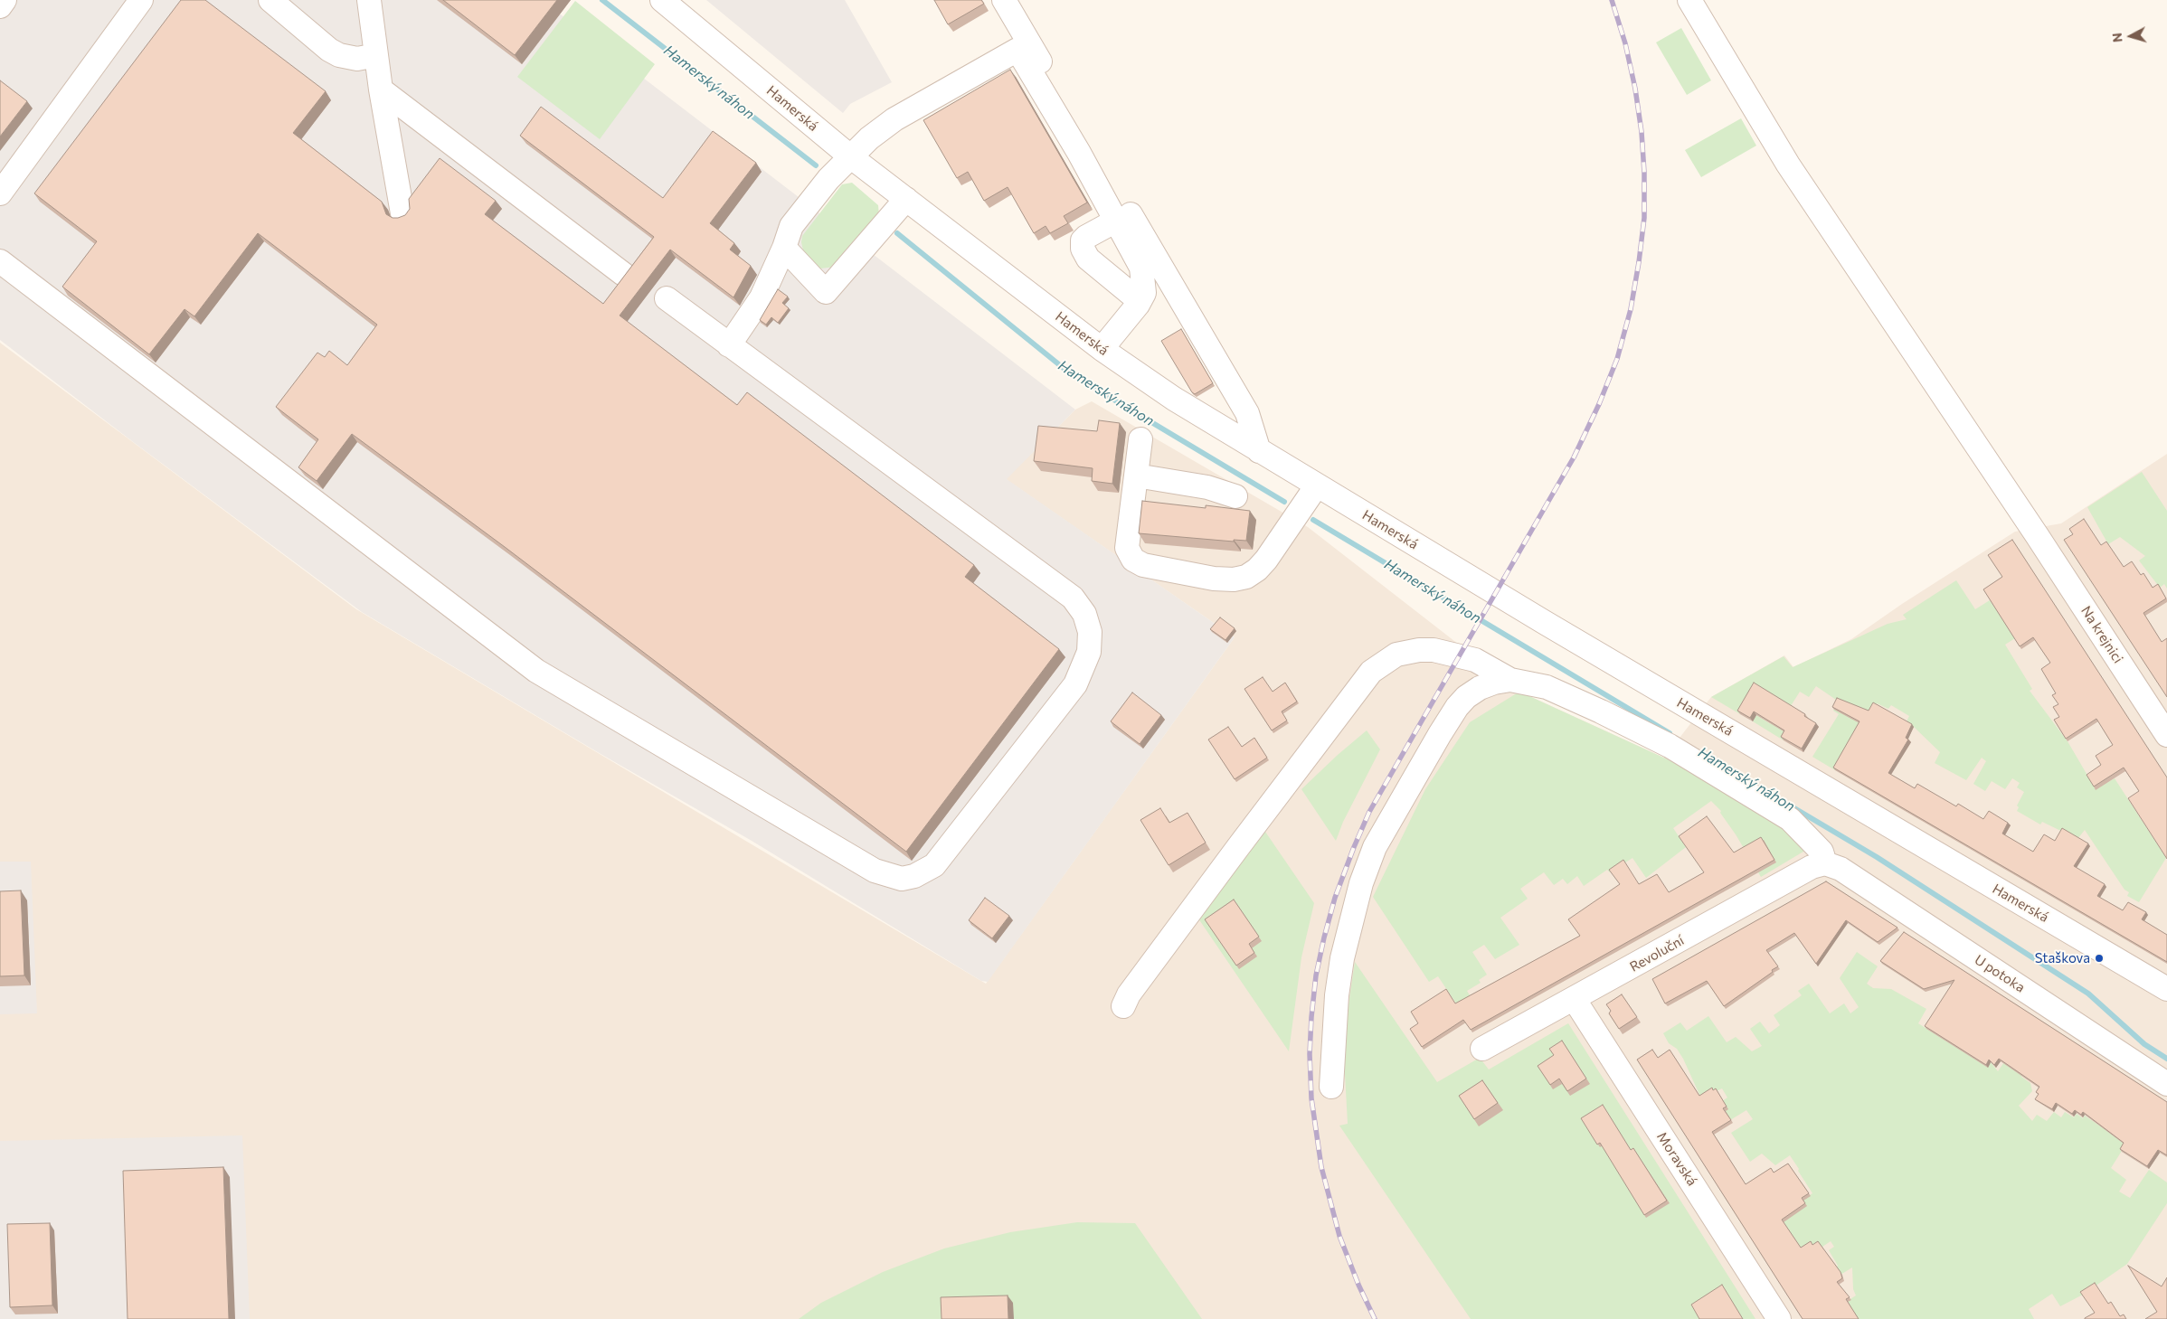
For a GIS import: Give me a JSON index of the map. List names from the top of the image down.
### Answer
{
  "streets": {
    "street": [
      "Hamerská",
      "Na krejnici",
      "Revoluční",
      "U potoka",
      "Moravská"
    ]
  },
  "crossings": [
    ["Revoluční", "U potoka"],
    ["Revoluční", "Moravská"]
  ],
  "water": ["Hamerský náhon"],
  "places": ["Staškova"],
  "north": "left"
}
